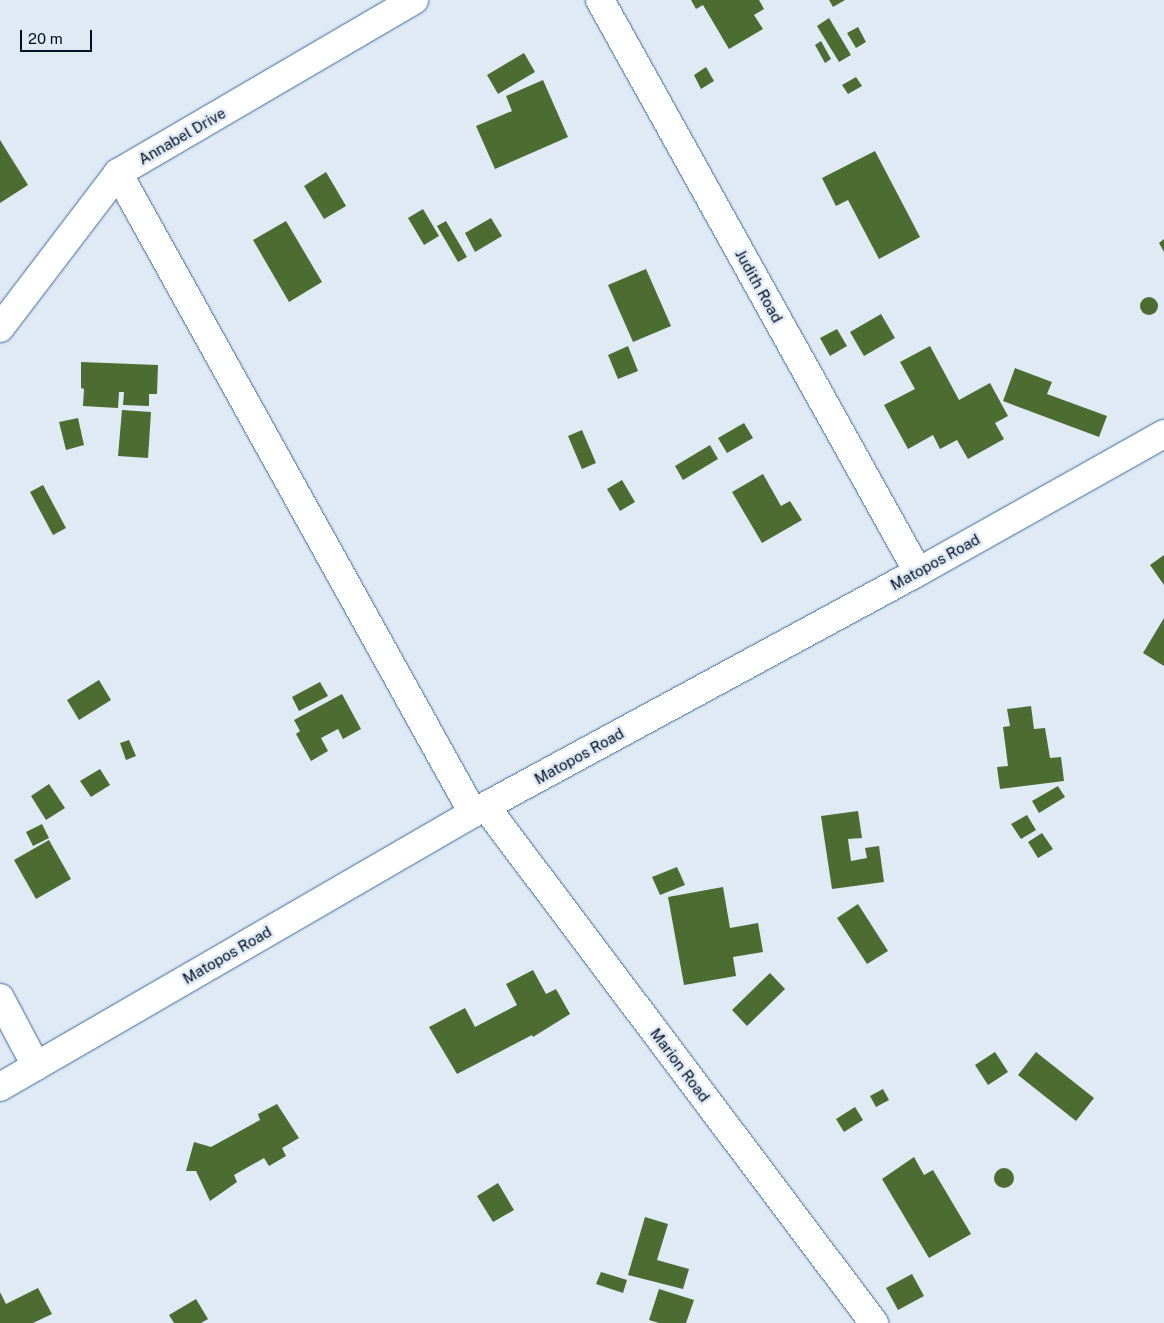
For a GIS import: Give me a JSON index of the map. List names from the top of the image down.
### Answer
{
  "streets": {
    "street": [
      "Annabel Drive",
      "Judith Road",
      "Matopos Road",
      "Marion Road"
    ]
  },
  "crossings": [
    ["Annabel Drive", "Marion Road"],
    ["Judith Road", "Matopos Road"],
    ["Matopos Road", "Marion Road"]
  ],
  "scale_bar": "20 m"
}
